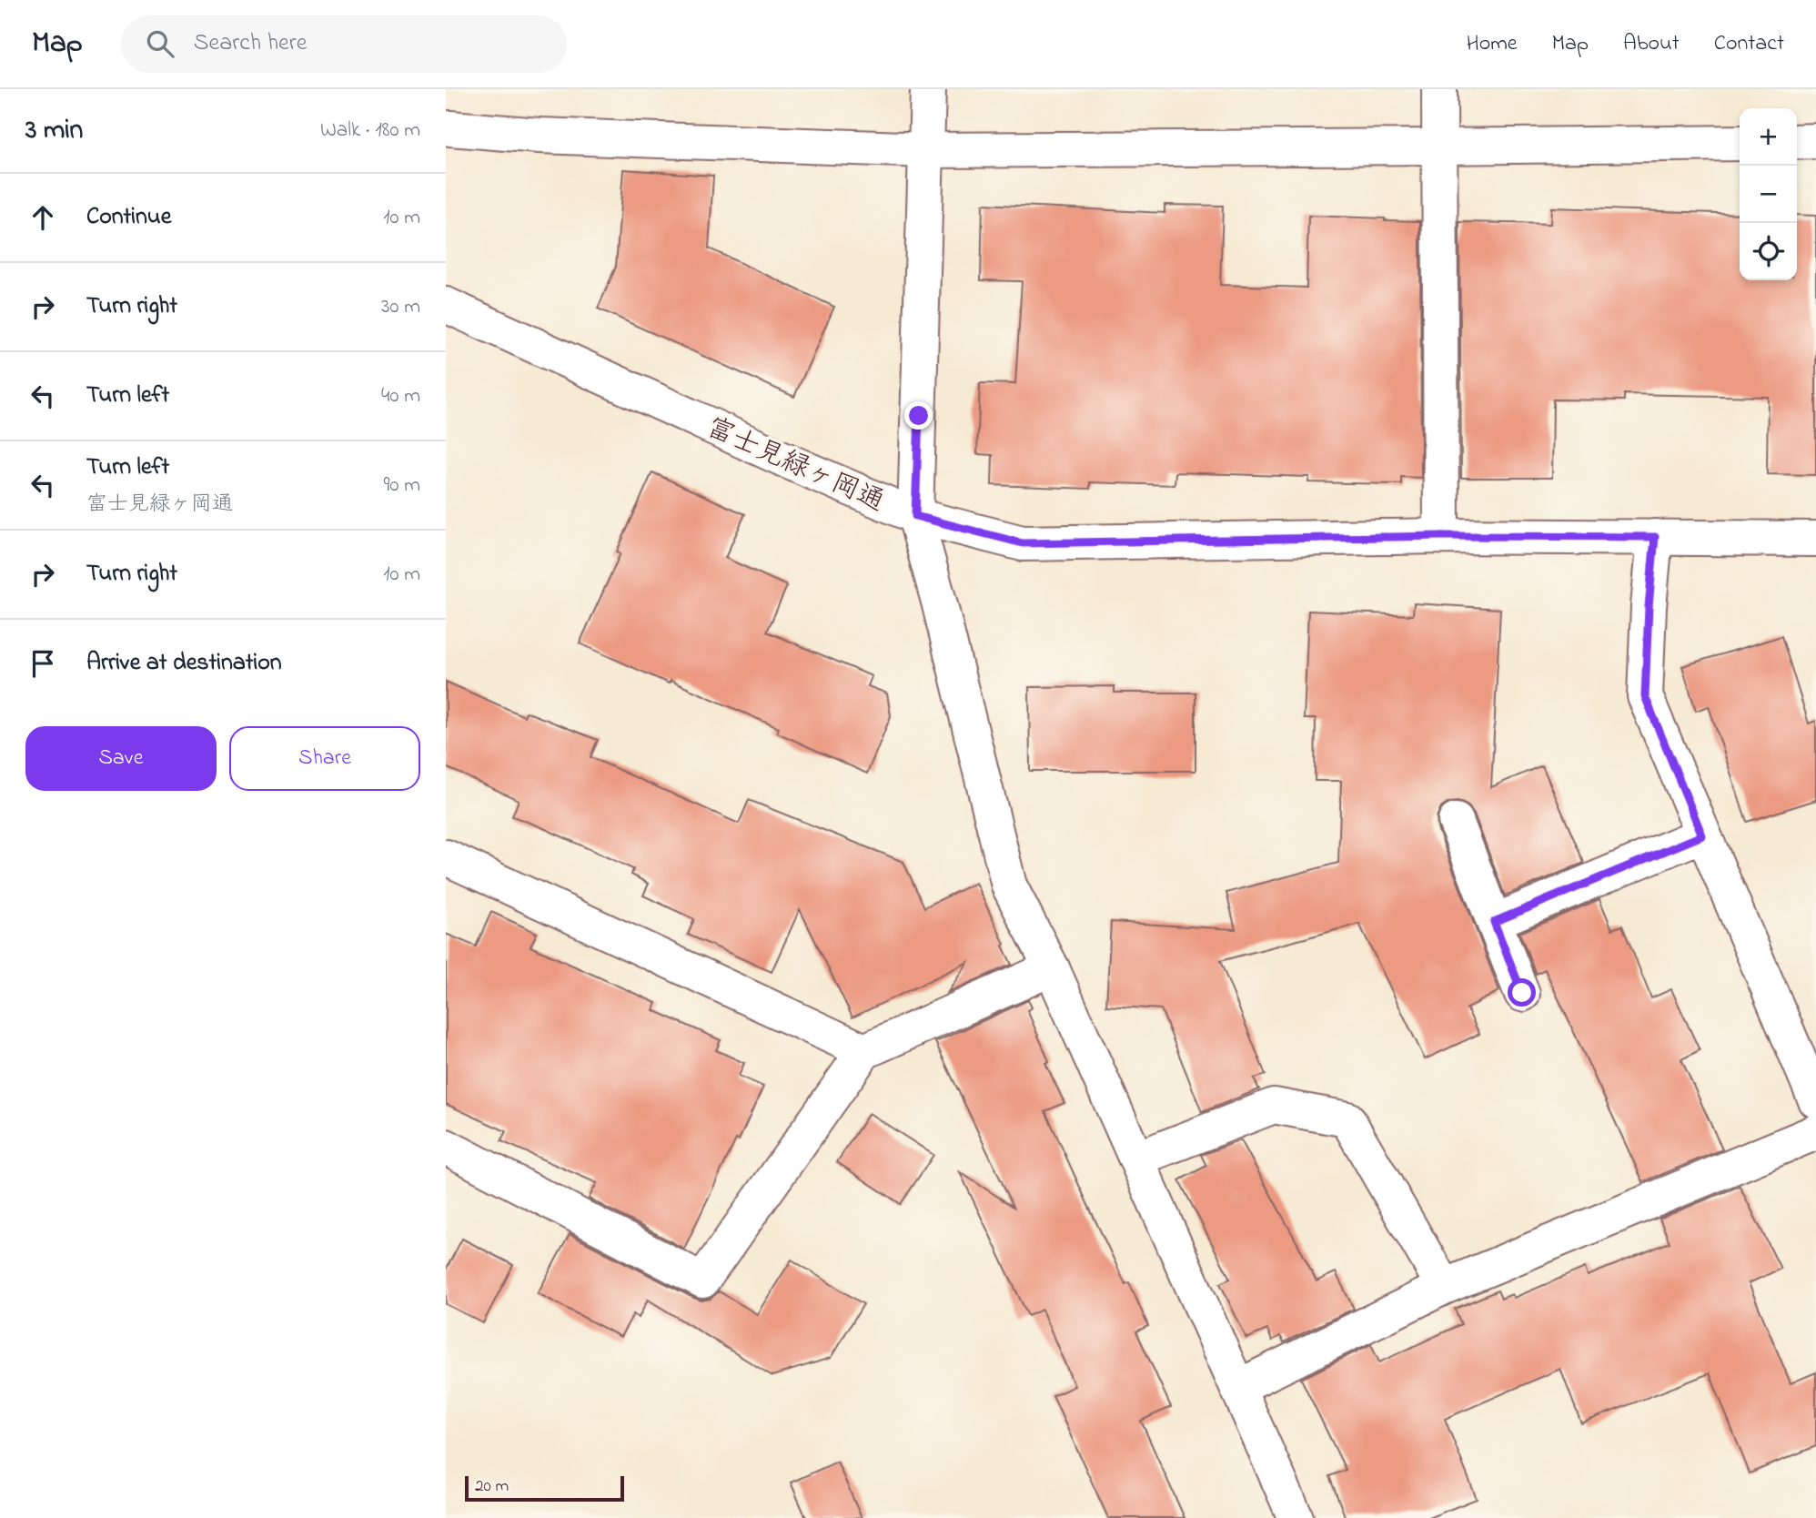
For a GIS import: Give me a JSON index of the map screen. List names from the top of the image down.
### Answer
{
  "streets": {
    "street": ["富士見緑ヶ岡通"]
  },
  "scale_bar": "20 m",
  "page": {
    "header": "Map",
    "search": "Search here",
    "nav": [
      "Home",
      "Map",
      "About",
      "Contact"
    ],
    "heading": ["3 min", "Walk · 180 m"],
    "map_buttons": ["+", "−"],
    "list": [
      ["Continue", "10 m"],
      ["Turn right", "30 m"],
      ["Turn left", "40 m"],
      ["Turn left", "富士見緑ヶ岡通", "90 m"],
      ["Turn right", "10 m"],
      "Arrive at destination"
    ],
    "buttons": ["Save", "Share"],
    "scale": "20 m"
  }
}
